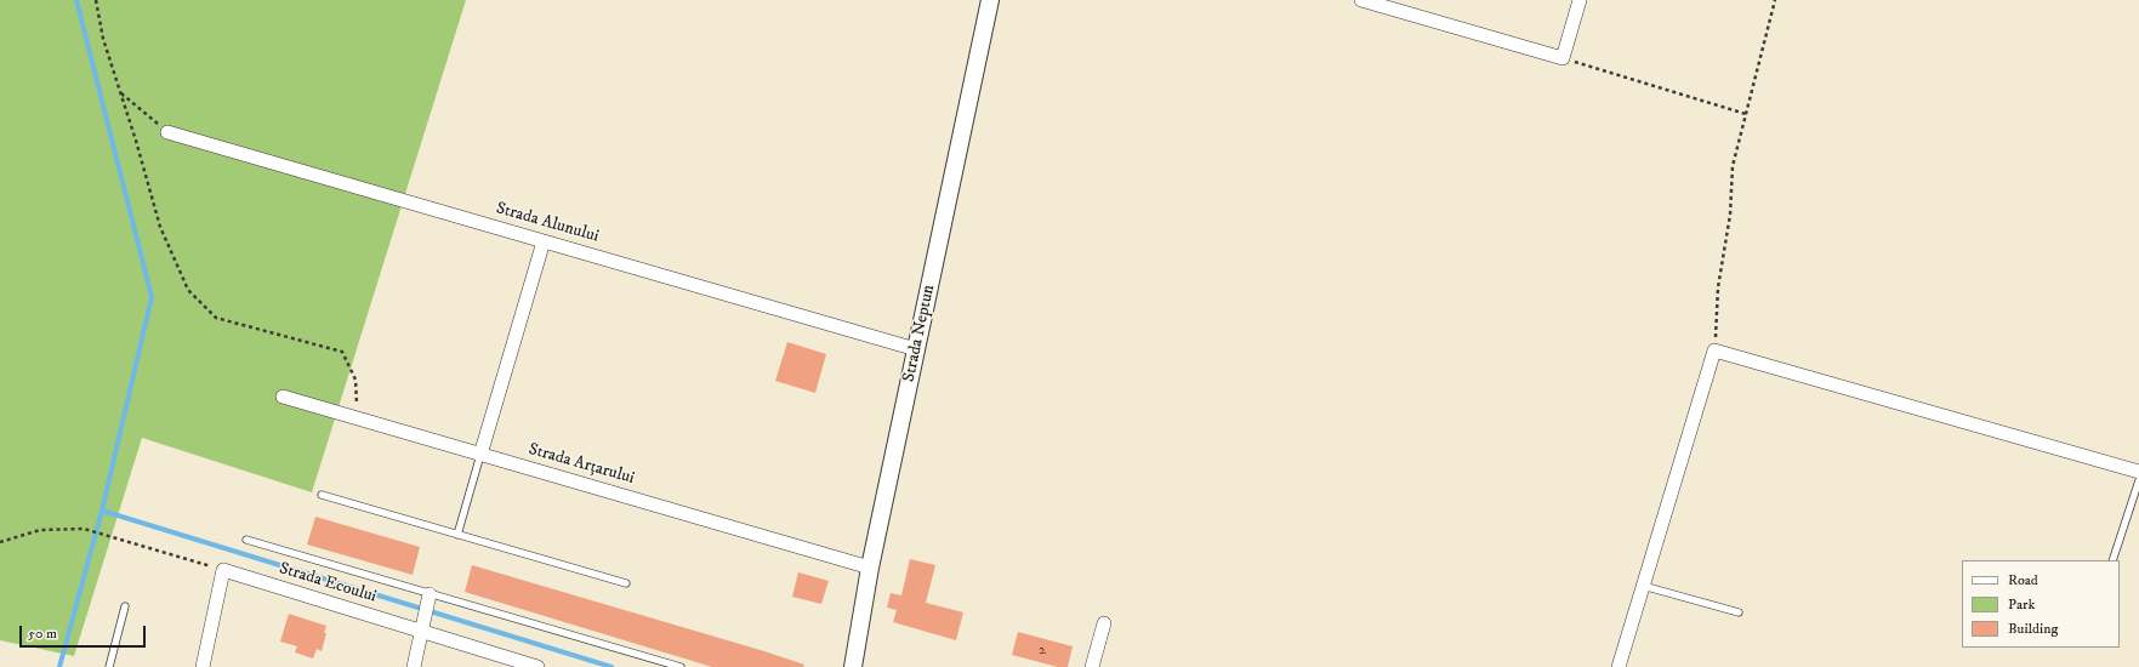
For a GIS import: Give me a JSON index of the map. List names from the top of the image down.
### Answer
{
  "streets": {
    "street": [
      "Strada Alunului",
      "Strada Neptun",
      "Strada Arțarului",
      "Strada Ecoului"
    ]
  },
  "crossings": [
    ["Strada Alunului", "Strada Neptun"],
    ["Strada Neptun", "Strada Arțarului"]
  ],
  "house_numbers": ["2"],
  "legend": ["Road", "Park", "Building"],
  "scale_bar": "50 m"
}
